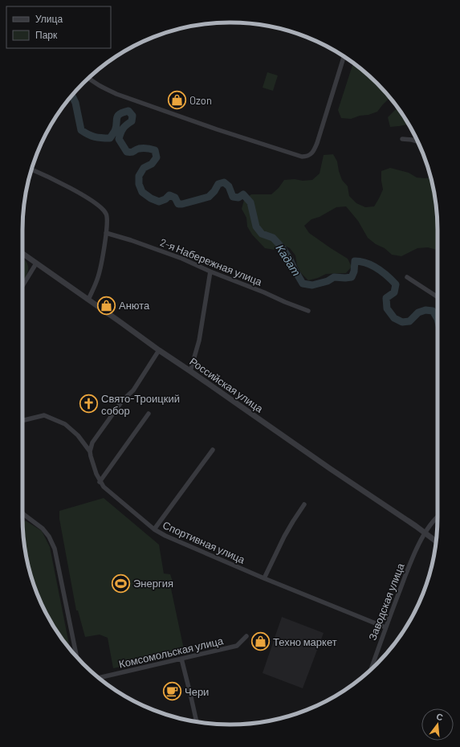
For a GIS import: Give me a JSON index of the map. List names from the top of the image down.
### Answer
{
  "streets": {
    "street": [
      "2-я Набережная улица",
      "Российская улица",
      "Спортивная улица",
      "Заводская улица",
      "Комсомольская улица"
    ]
  },
  "crossings": [
    ["Российская улица", "Заводская улица"],
    ["Спортивная улица", "Заводская улица"]
  ],
  "water": ["Кадат"],
  "places": {
    "shop": ["Ozon", "Анюта", "Техно маркет"],
    "church": ["Свято-Троицкий собор"],
    "sports": ["Энергия"],
    "cafe": ["Чери"]
  },
  "legend": ["Улица", "Парк"],
  "north": "top"
}
